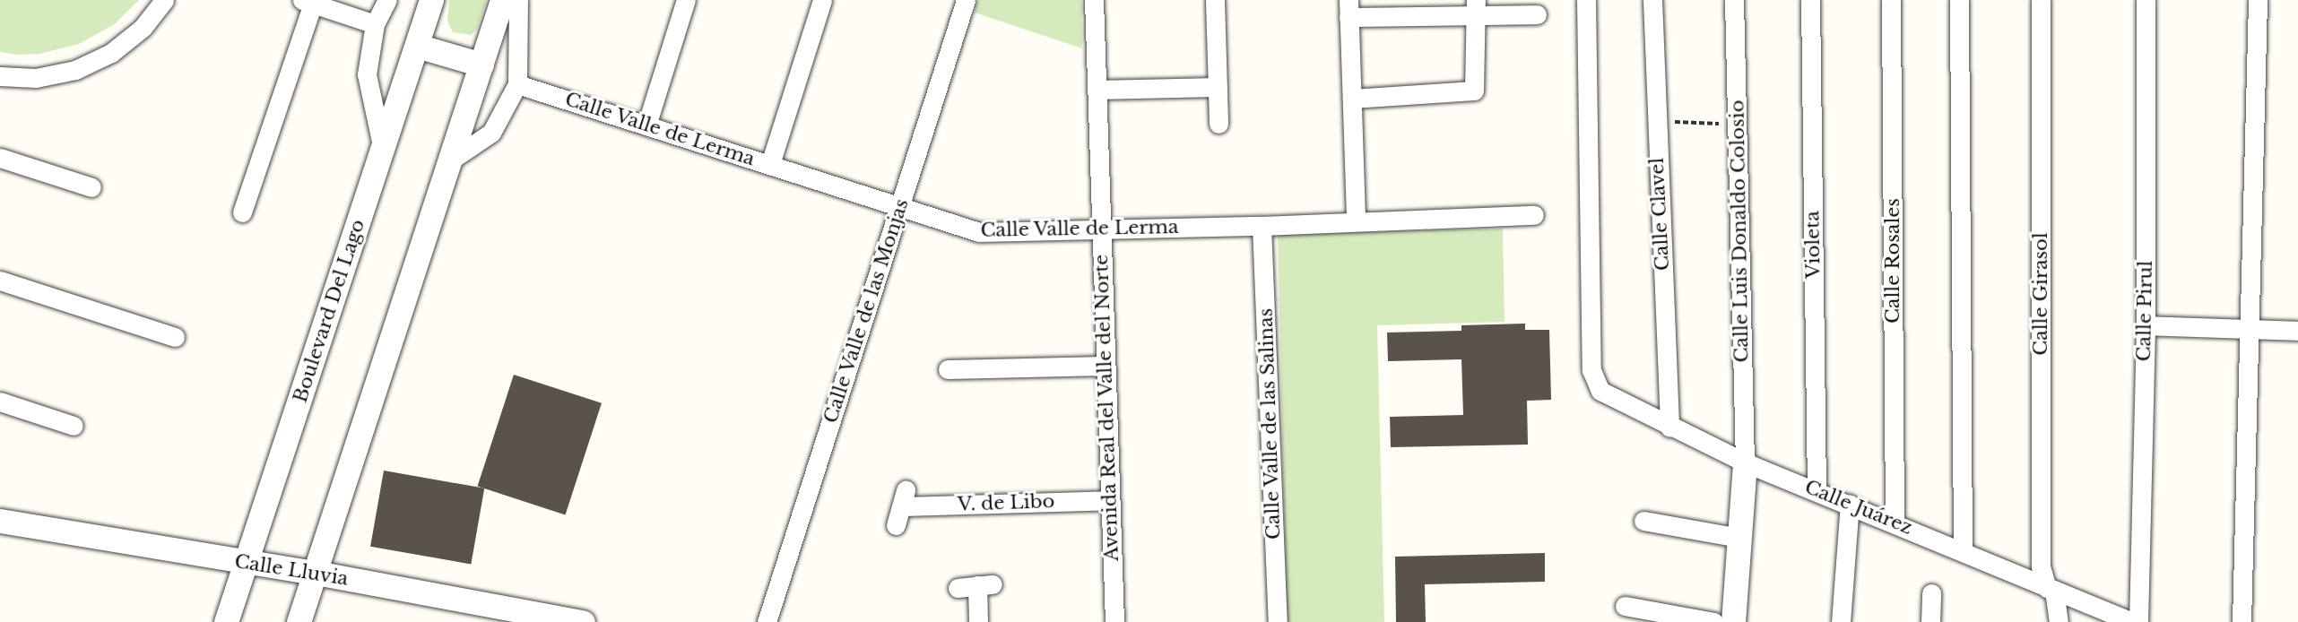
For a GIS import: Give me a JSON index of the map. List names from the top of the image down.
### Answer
{
  "streets": {
    "street": [
      "Calle Valle de Lerma",
      "Calle Clavel",
      "Calle Luis Donaldo Colosio",
      "Violeta",
      "Calle Rosales",
      "Calle Girasol",
      "Boulevard Del Lago",
      "Calle Valle de las Monjas",
      "Calle Pirul",
      "Avenida Real del Valle del Norte",
      "Calle Valle de las Salinas",
      "V. de Libo",
      "Calle Juárez",
      "Calle Lluvia"
    ]
  },
  "crossings": [
    ["Calle Valle de Lerma", "Calle Valle de las Monjas"],
    ["Calle Valle de Lerma", "Avenida Real del Valle del Norte"],
    ["Calle Valle de Lerma", "Calle Valle de las Salinas"],
    ["Calle Clavel", "Calle Juárez"],
    ["Calle Luis Donaldo Colosio", "Calle Juárez"],
    ["Violeta", "Calle Juárez"],
    ["Calle Rosales", "Calle Juárez"],
    ["Calle Girasol", "Calle Juárez"],
    ["Boulevard Del Lago", "Calle Lluvia"],
    ["Avenida Real del Valle del Norte", "V. de Libo"]
  ]
}
